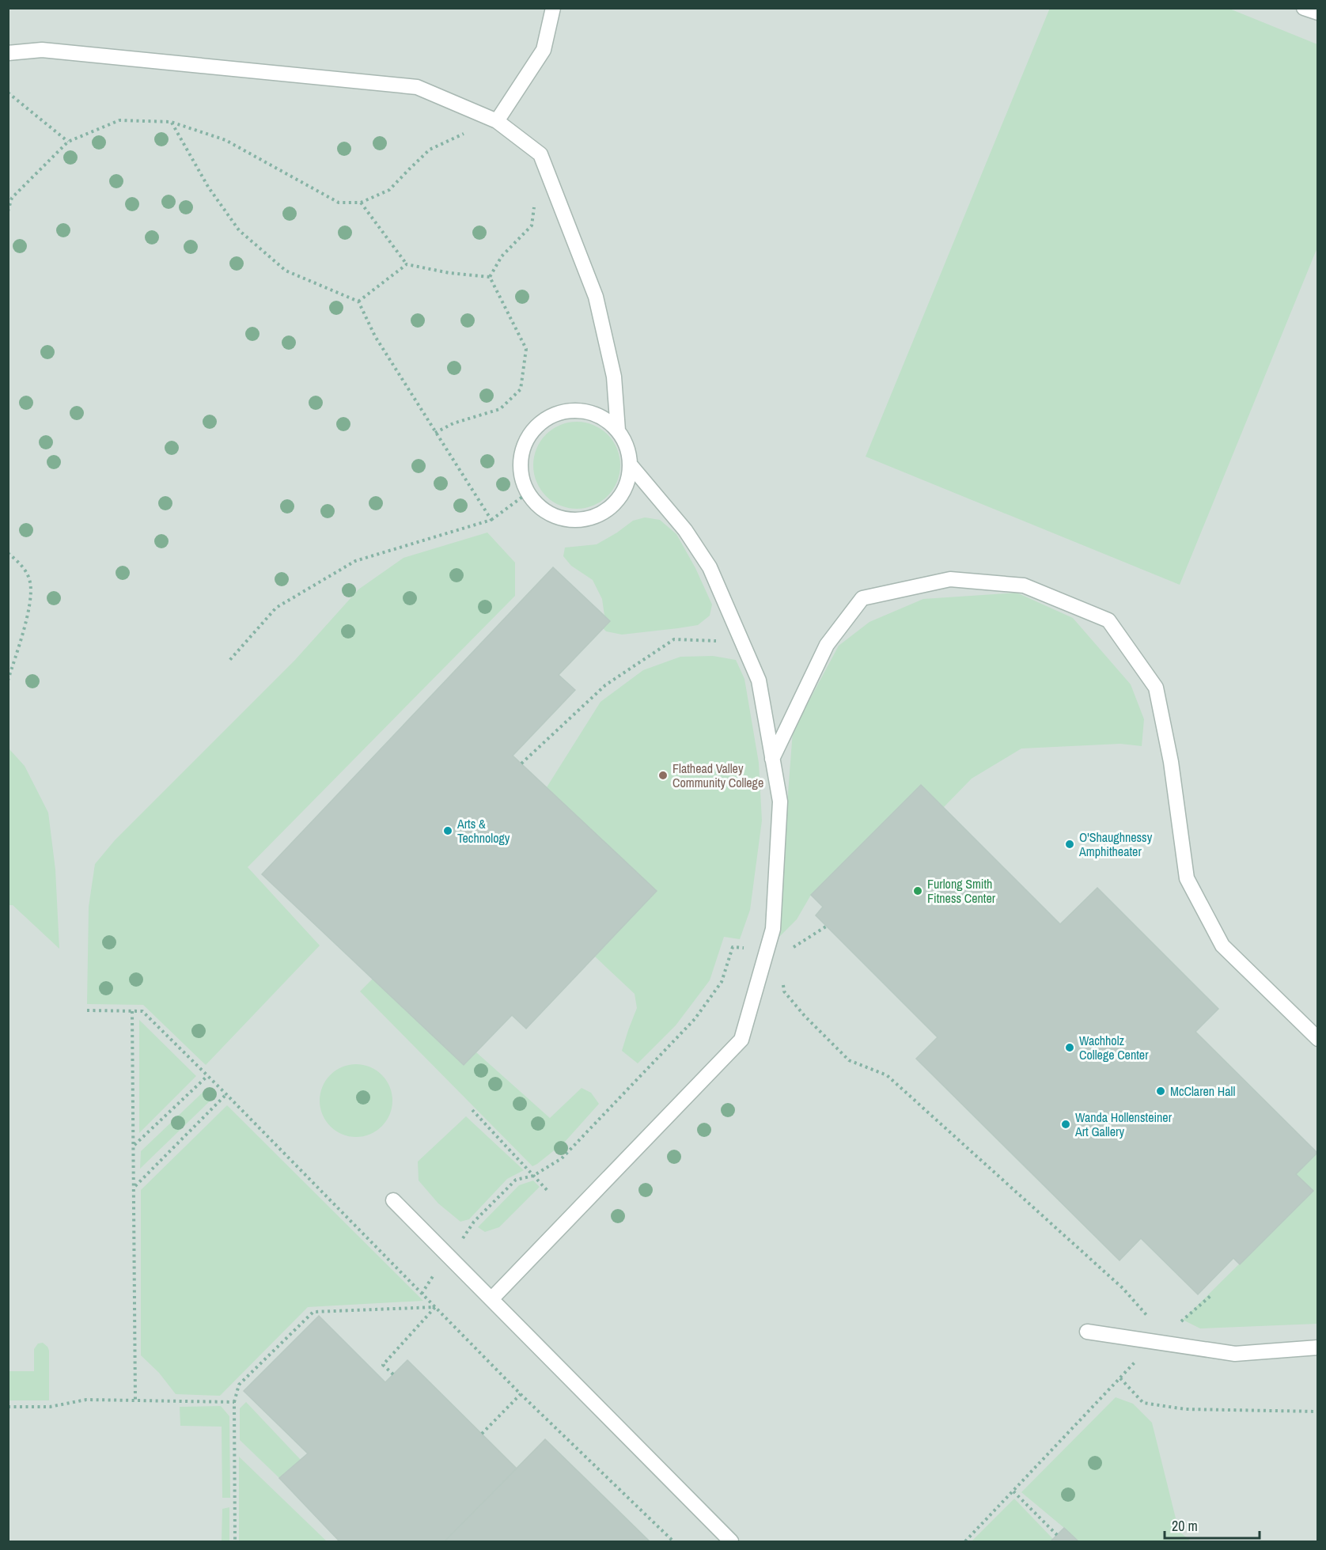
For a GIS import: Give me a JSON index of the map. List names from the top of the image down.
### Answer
{
  "places": [
    "Flathead Valley Community College",
    "Arts & Technology",
    "O'Shaughnessy Amphitheater",
    "Furlong Smith Fitness Center",
    "Wachholz College Center",
    "McClaren Hall",
    "Wanda Hollensteiner Art Gallery"
  ],
  "scale_bar": "20 m"
}
